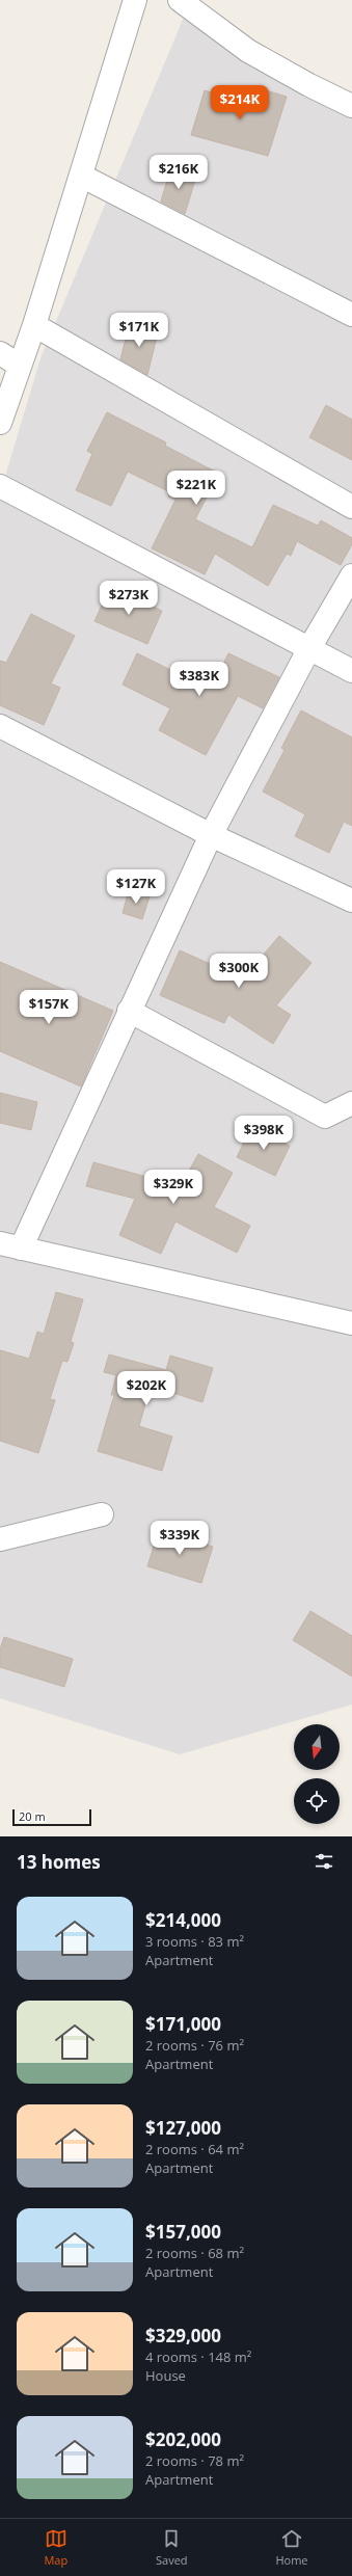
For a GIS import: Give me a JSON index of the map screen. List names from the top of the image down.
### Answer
{
  "scale_bar": "20 m",
  "north": "bottom",
  "page": {
    "price": [
      "$214K",
      "$216K",
      "$171K",
      "$221K",
      "$273K",
      "$383K",
      "$127K",
      "$300K",
      "$157K",
      "$398K",
      "$329K",
      "$202K",
      "$339K"
    ],
    "scale": "20 m",
    "heading": "13 homes",
    "list": [
      {
        "name": "$214,000",
        "note": "3 rooms · 83 m² · Apartment"
      },
      {
        "name": "$171,000",
        "note": "2 rooms · 76 m² · Apartment"
      },
      {
        "name": "$127,000",
        "note": "2 rooms · 64 m² · Apartment"
      },
      {
        "name": "$157,000",
        "note": "2 rooms · 68 m² · Apartment"
      },
      {
        "name": "$329,000",
        "note": "4 rooms · 148 m² · House"
      },
      {
        "name": "$202,000",
        "note": "2 rooms · 78 m² · Apartment"
      }
    ],
    "tabs": ["Map", "Saved", "Home"]
  }
}
